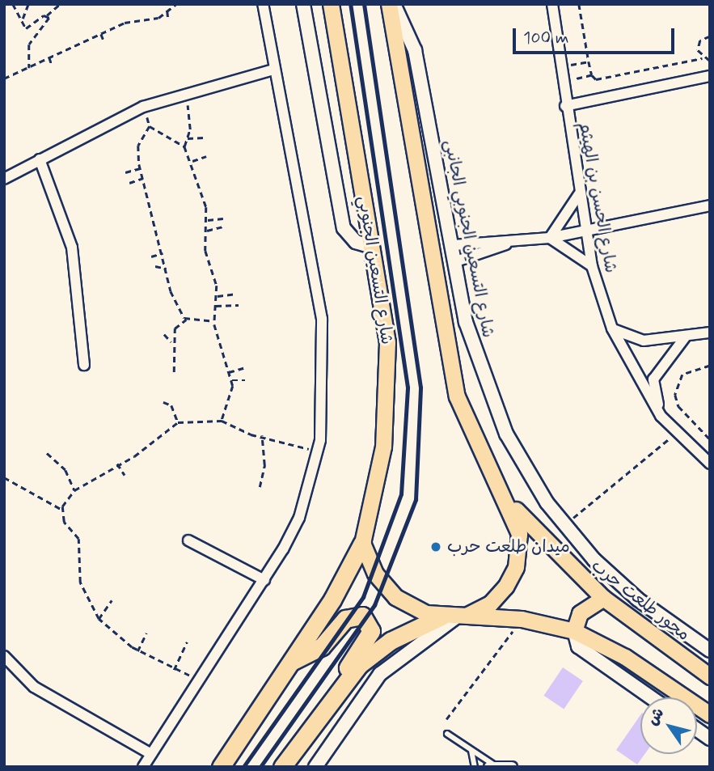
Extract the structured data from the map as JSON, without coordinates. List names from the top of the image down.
{
  "streets": {
    "highway": ["شارع التسعين الجنوبي"],
    "main road": ["محور طلعت حرب"],
    "street": ["شارع الحسن بن الهيثم", "شارع التسعين الجنوبي الجانبى"]
  },
  "places": ["ميدان طلعت حرب"],
  "scale_bar": "100 m",
  "north": "top left"
}
